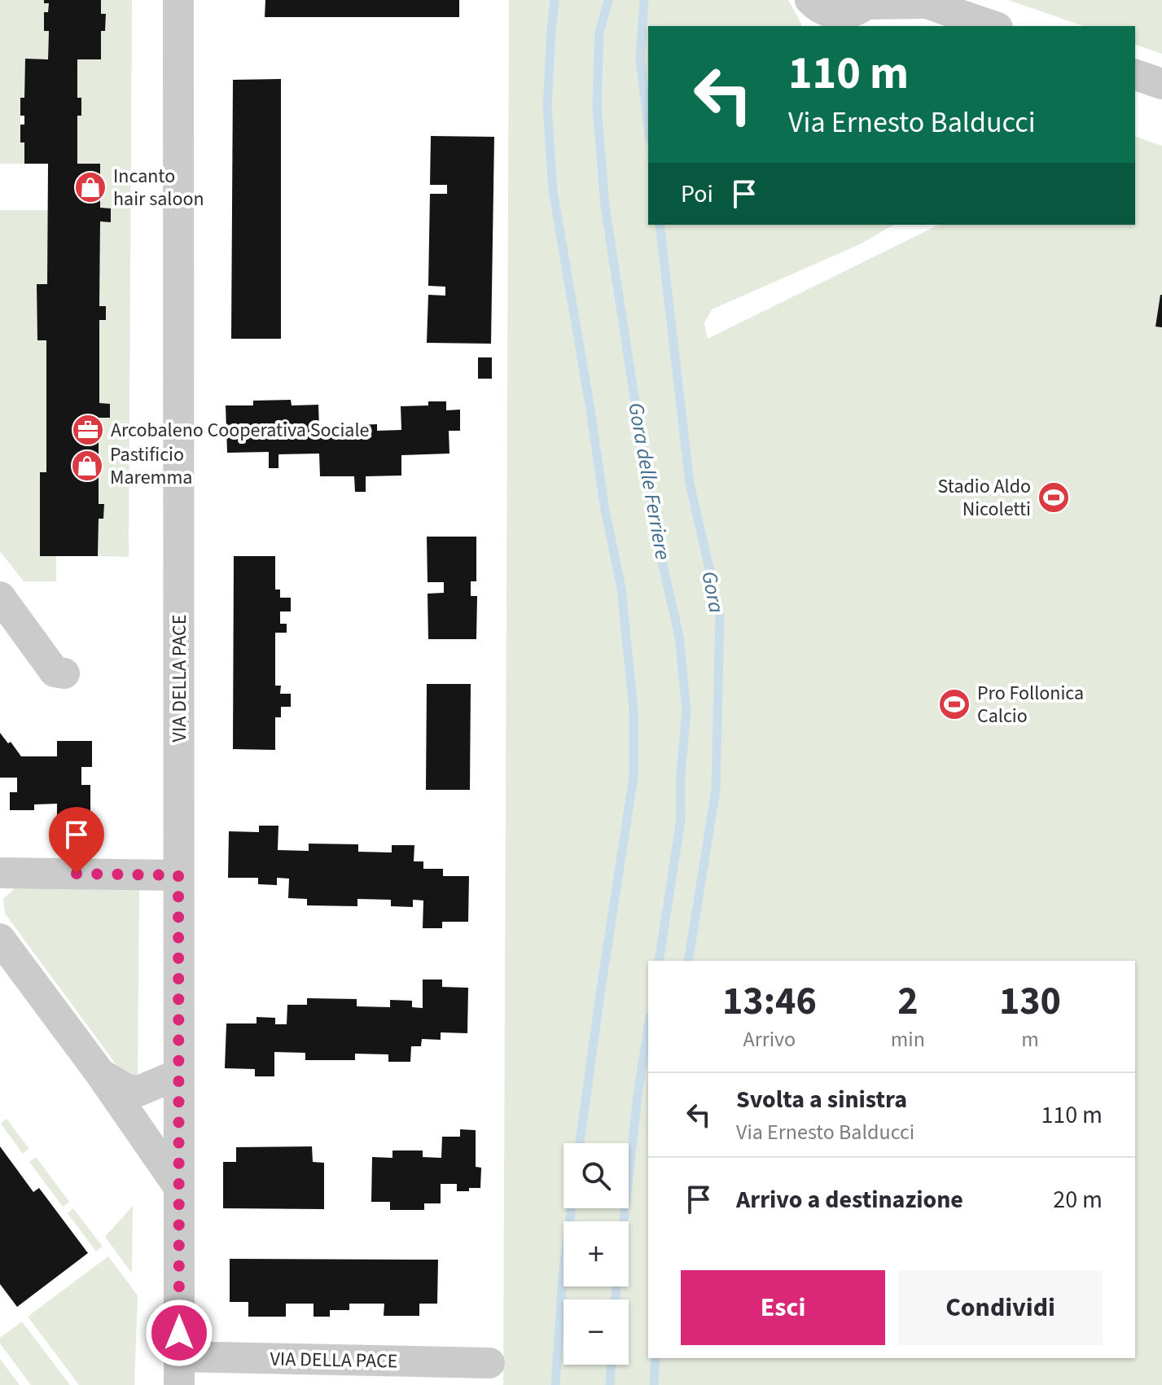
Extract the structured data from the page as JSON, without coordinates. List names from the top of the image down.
{
  "streets": {
    "street": ["VIA DELLA PACE"]
  },
  "water": ["Gora delle Ferriere", "Gora"],
  "places": {
    "shop": ["Incanto hair saloon", "Pastificio Maremma"],
    "office": ["Arcobaleno Cooperativa Sociale"],
    "sports": ["Stadio Aldo Nicoletti", "Pro Follonica Calcio"]
  },
  "page": {
    "turn": ["110 m", "Via Ernesto Balducci"],
    "then": "Poi",
    "eta": [
      "13:46",
      "Arrivo",
      "2",
      "min",
      "130",
      "m"
    ],
    "list": [
      {
        "name": "Svolta a sinistra",
        "note": "Via Ernesto Balducci",
        "value": "110 m"
      },
      {
        "name": "Arrivo a destinazione",
        "value": "20 m"
      }
    ],
    "map_buttons": ["+", "−"],
    "buttons": ["Esci", "Condividi"]
  }
}
